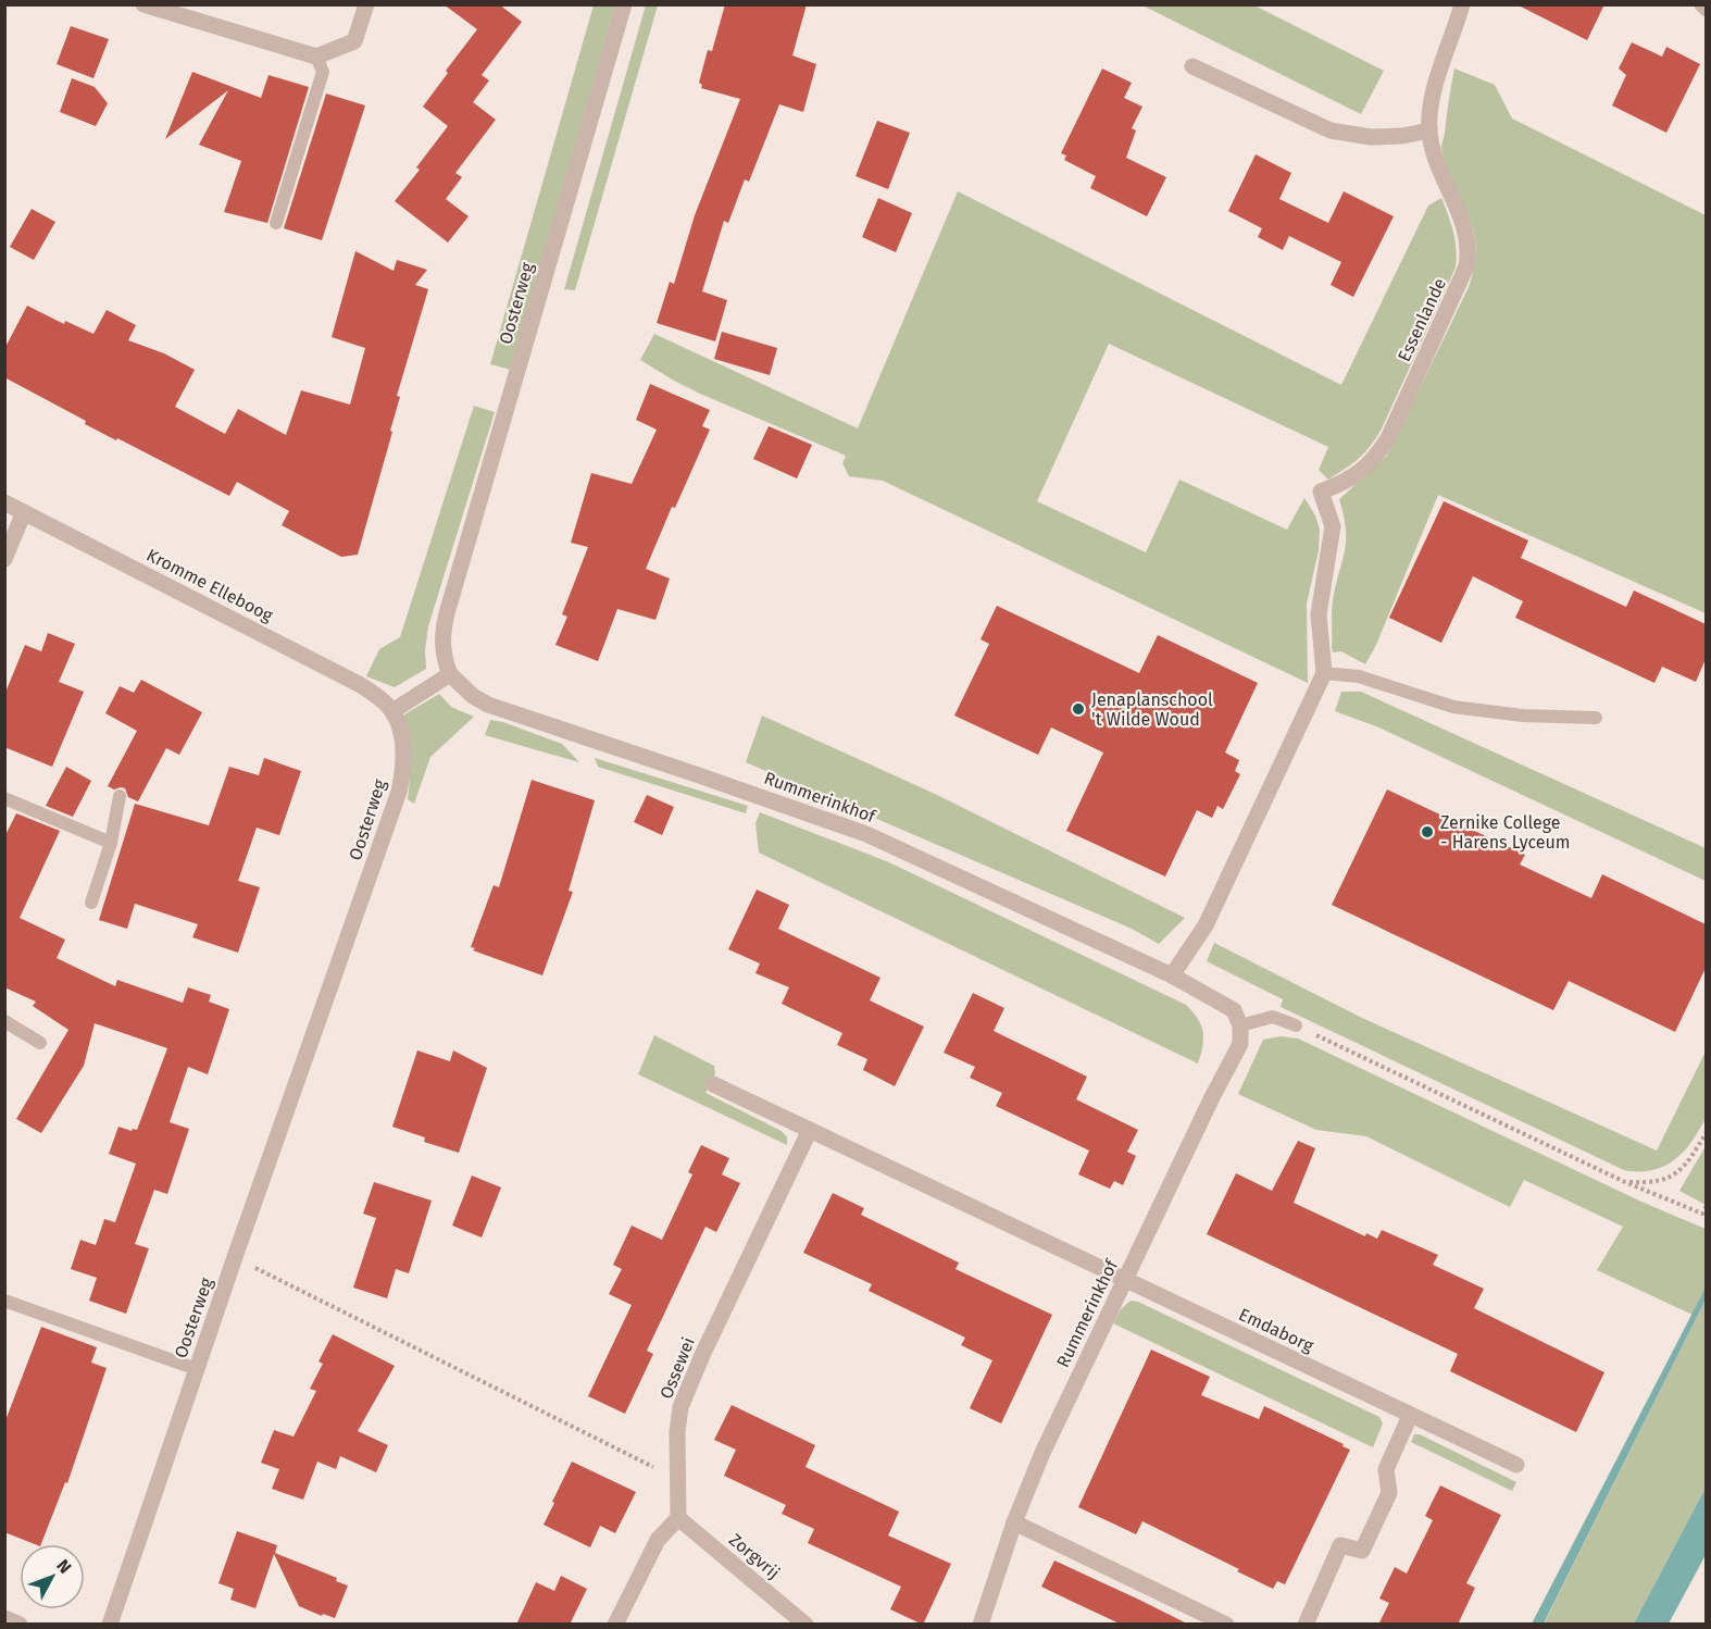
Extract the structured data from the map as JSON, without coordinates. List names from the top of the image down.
{
  "streets": {
    "street": [
      "Oosterweg",
      "Essenlande",
      "Kromme Elleboog",
      "Rummerinkhof",
      "Emdaborg",
      "Ossewei",
      "Zorgvrij"
    ]
  },
  "crossings": [
    ["Oosterweg", "Kromme Elleboog"],
    ["Oosterweg", "Rummerinkhof"],
    ["Rummerinkhof", "Emdaborg"],
    ["Ossewei", "Zorgvrij"]
  ],
  "places": ["Jenaplanschool 't Wilde Woud", "Zernike College - Harens Lyceum"],
  "north": "top right"
}
